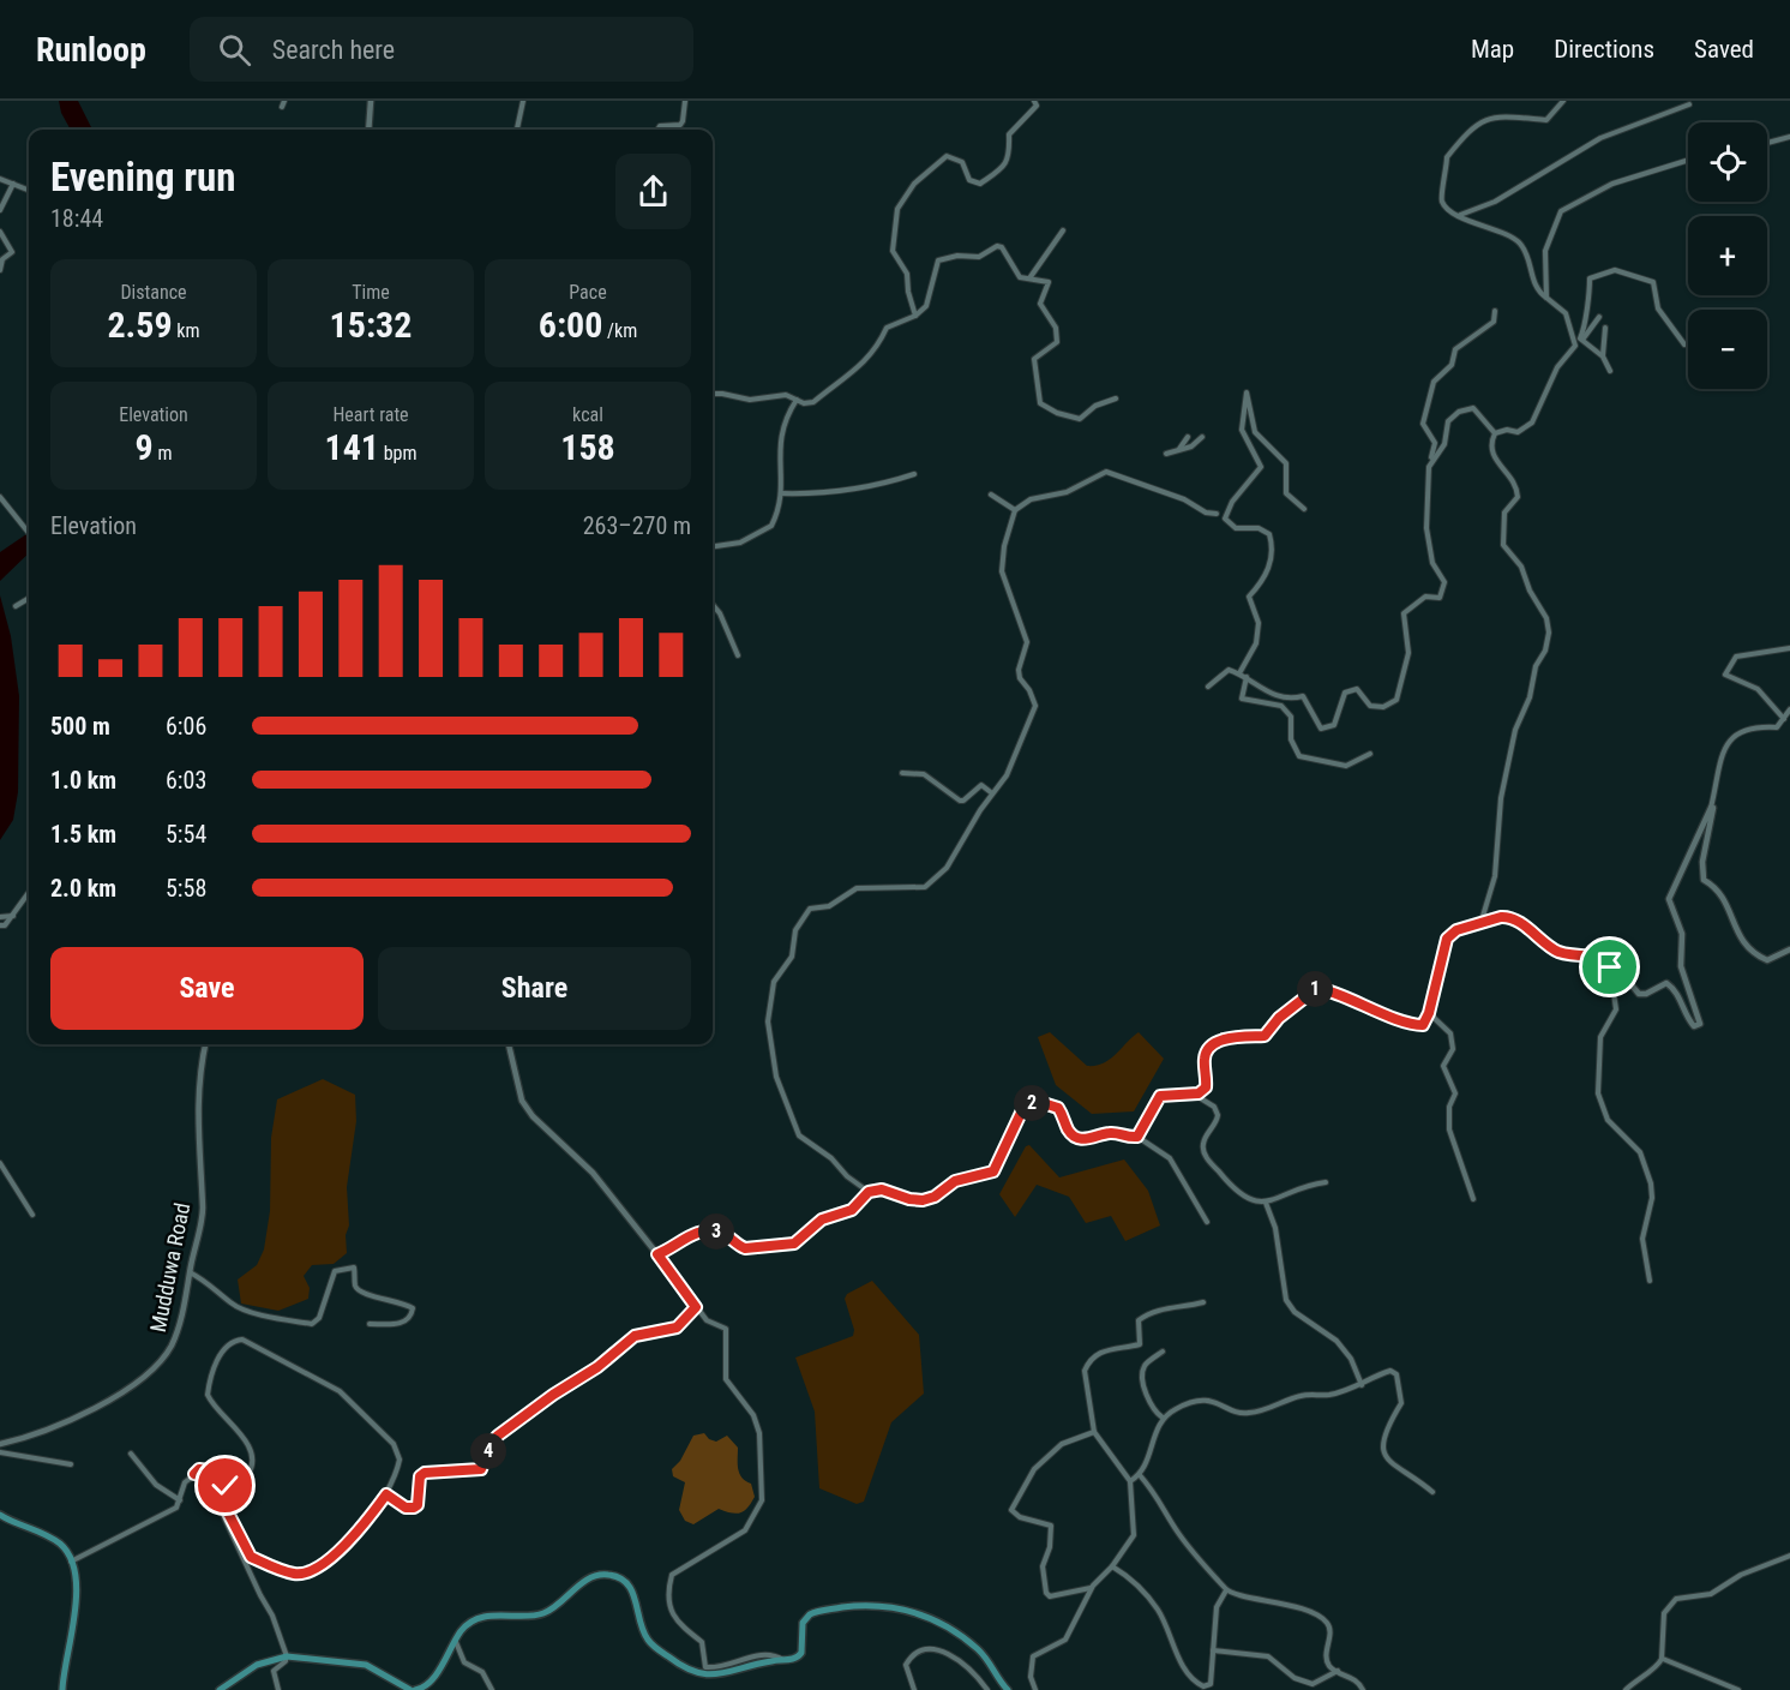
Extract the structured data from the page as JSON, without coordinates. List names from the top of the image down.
{
  "streets": {
    "street": ["Mudduwa Road"]
  },
  "page": {
    "header": "Runloop",
    "search": "Search here",
    "nav": ["Map", "Directions", "Saved"],
    "map_buttons": ["+", "−"],
    "heading": ["Evening run", "18:44"],
    "stats": [
      ["Distance", "2.59 km"],
      ["Time", "15:32"],
      ["Pace", "6:00 /km"],
      ["Elevation", "9 m"],
      ["Heart rate", "141 bpm"],
      ["kcal", "158"]
    ],
    "chart": ["Elevation", "263–270 m"],
    "list": [
      {
        "name": "500 m",
        "note": "6:06"
      },
      {
        "name": "1.0 km",
        "note": "6:03"
      },
      {
        "name": "1.5 km",
        "note": "5:54"
      },
      {
        "name": "2.0 km",
        "note": "5:58"
      }
    ],
    "buttons": ["Save", "Share"],
    "pins": [
      "1",
      "2",
      "3",
      "4"
    ]
  }
}
